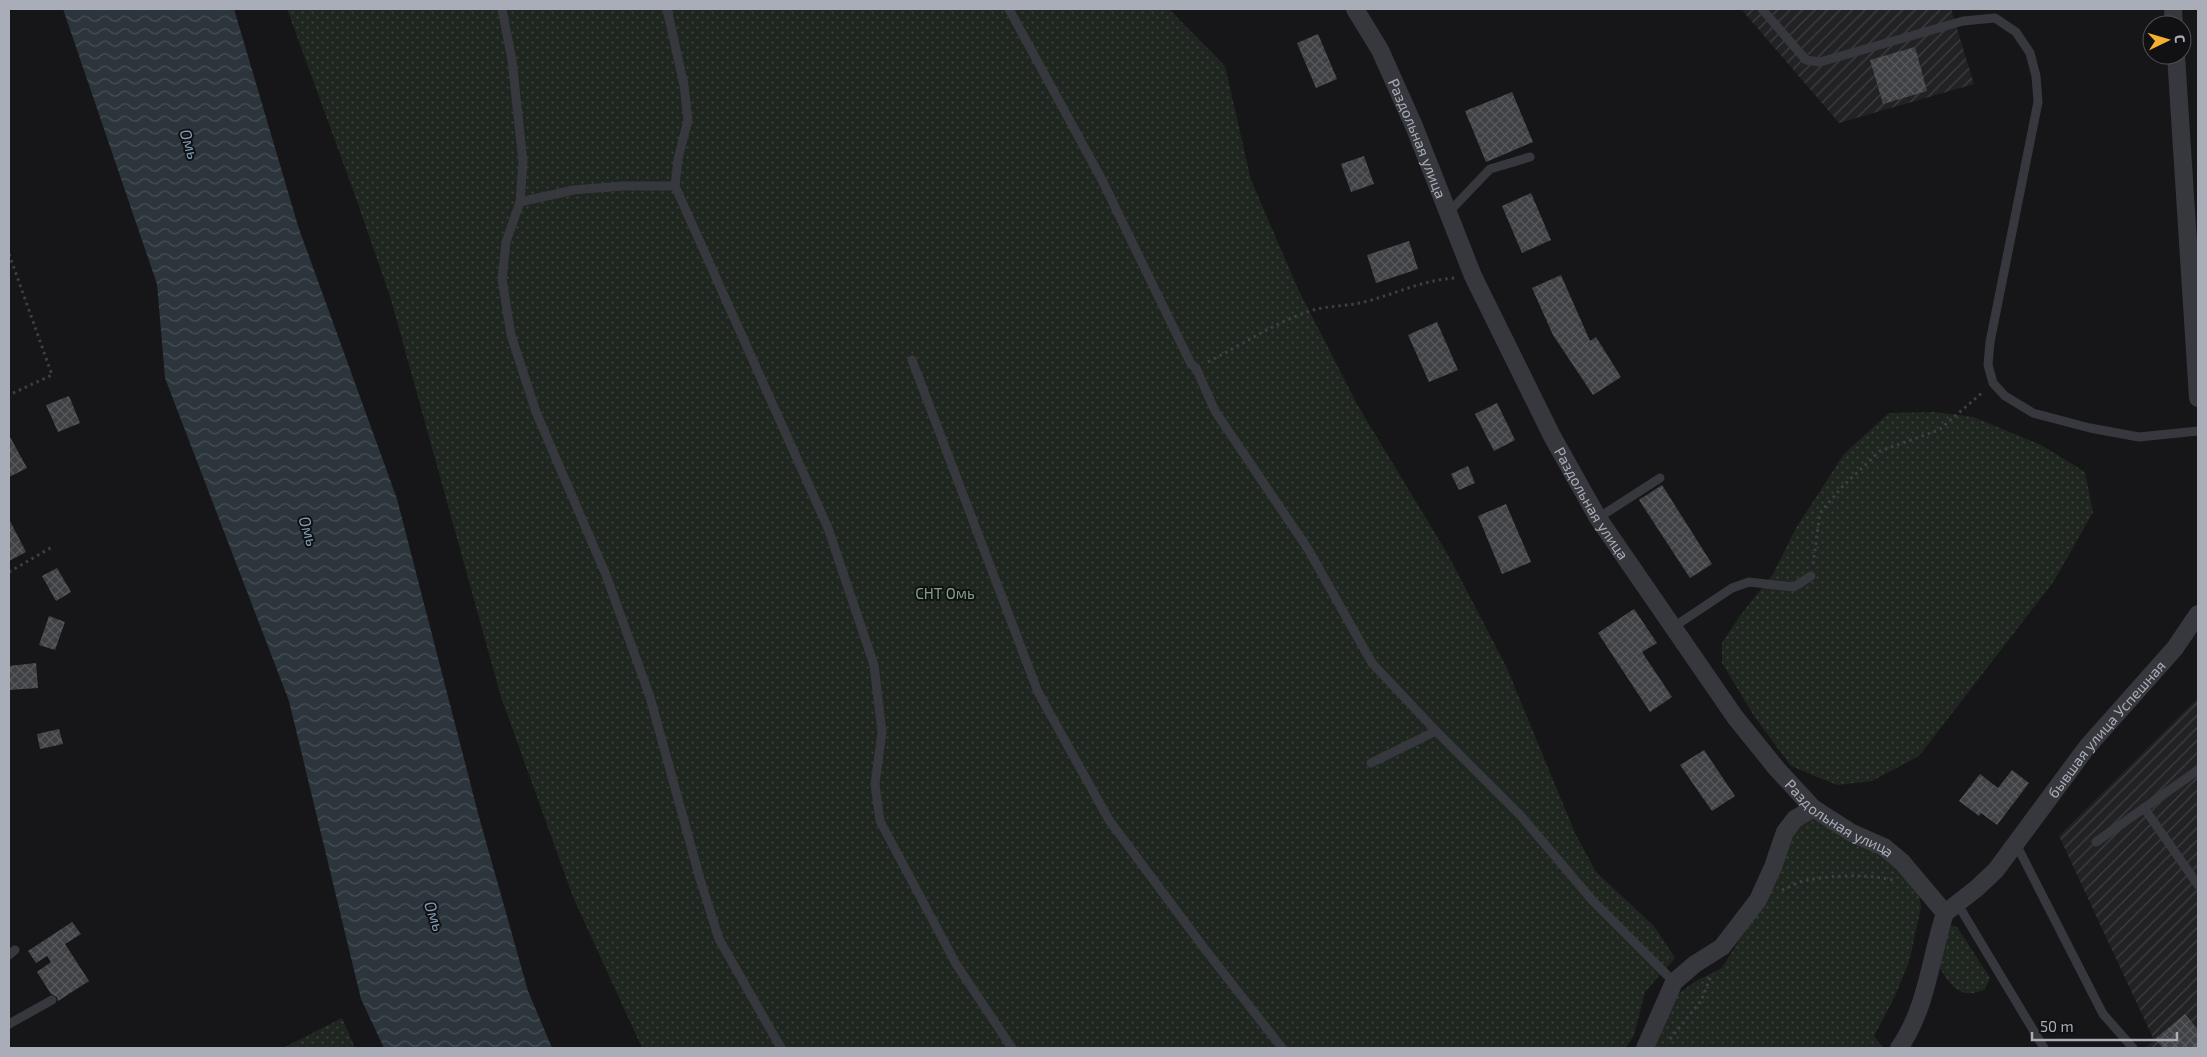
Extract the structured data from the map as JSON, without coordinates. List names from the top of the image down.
{
  "streets": {
    "street": ["Раздольная улица", "бывшая улица Успешная"]
  },
  "crossings": [
    ["Раздольная улица", "бывшая улица Успешная"]
  ],
  "water": ["Омь"],
  "parks": ["СНТ Омь"],
  "scale_bar": "50 m",
  "north": "right"
}
